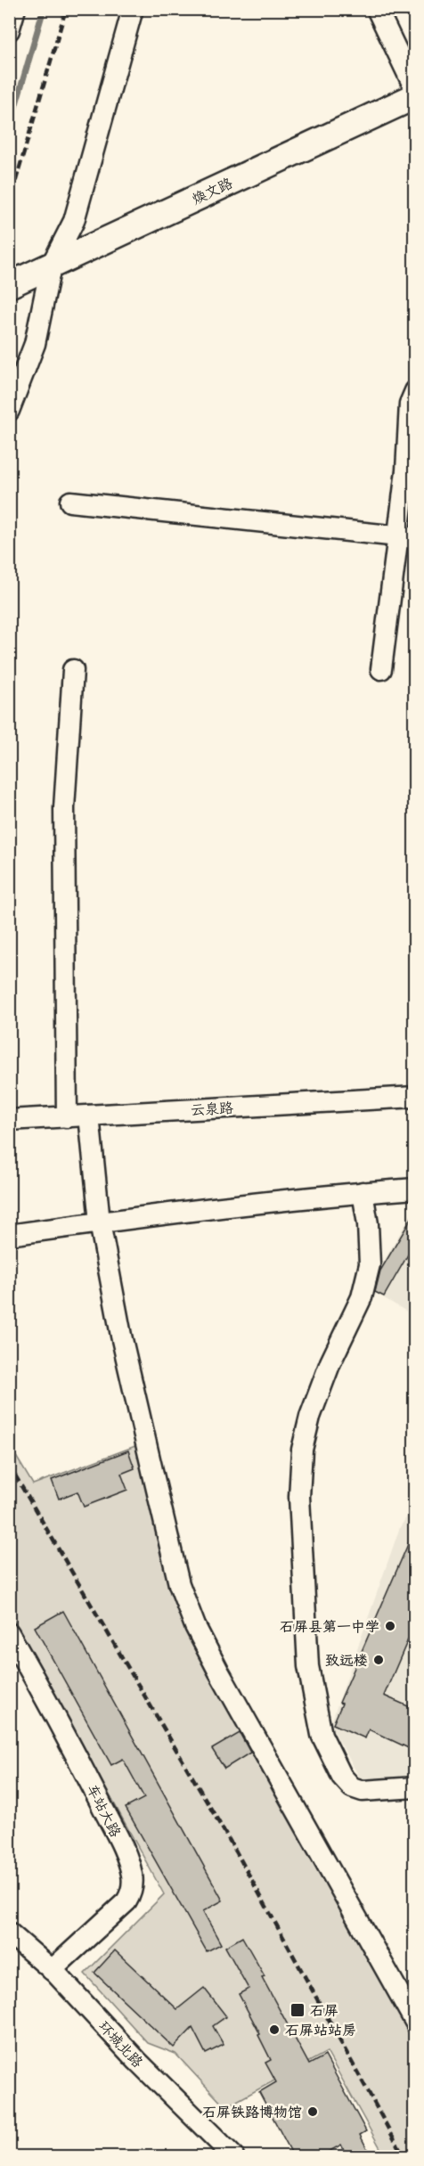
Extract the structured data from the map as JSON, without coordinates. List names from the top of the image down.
{
  "streets": {
    "main road": ["焕文路"],
    "street": ["云泉路", "车站大路", "环城北路"]
  },
  "crossings": [
    ["车站大路", "环城北路"]
  ],
  "places": {
    "other": [
      "石屏县第一中学",
      "致远楼",
      "石屏站站房",
      "石屏铁路博物馆"
    ],
    "transit": ["石屏"]
  }
}
